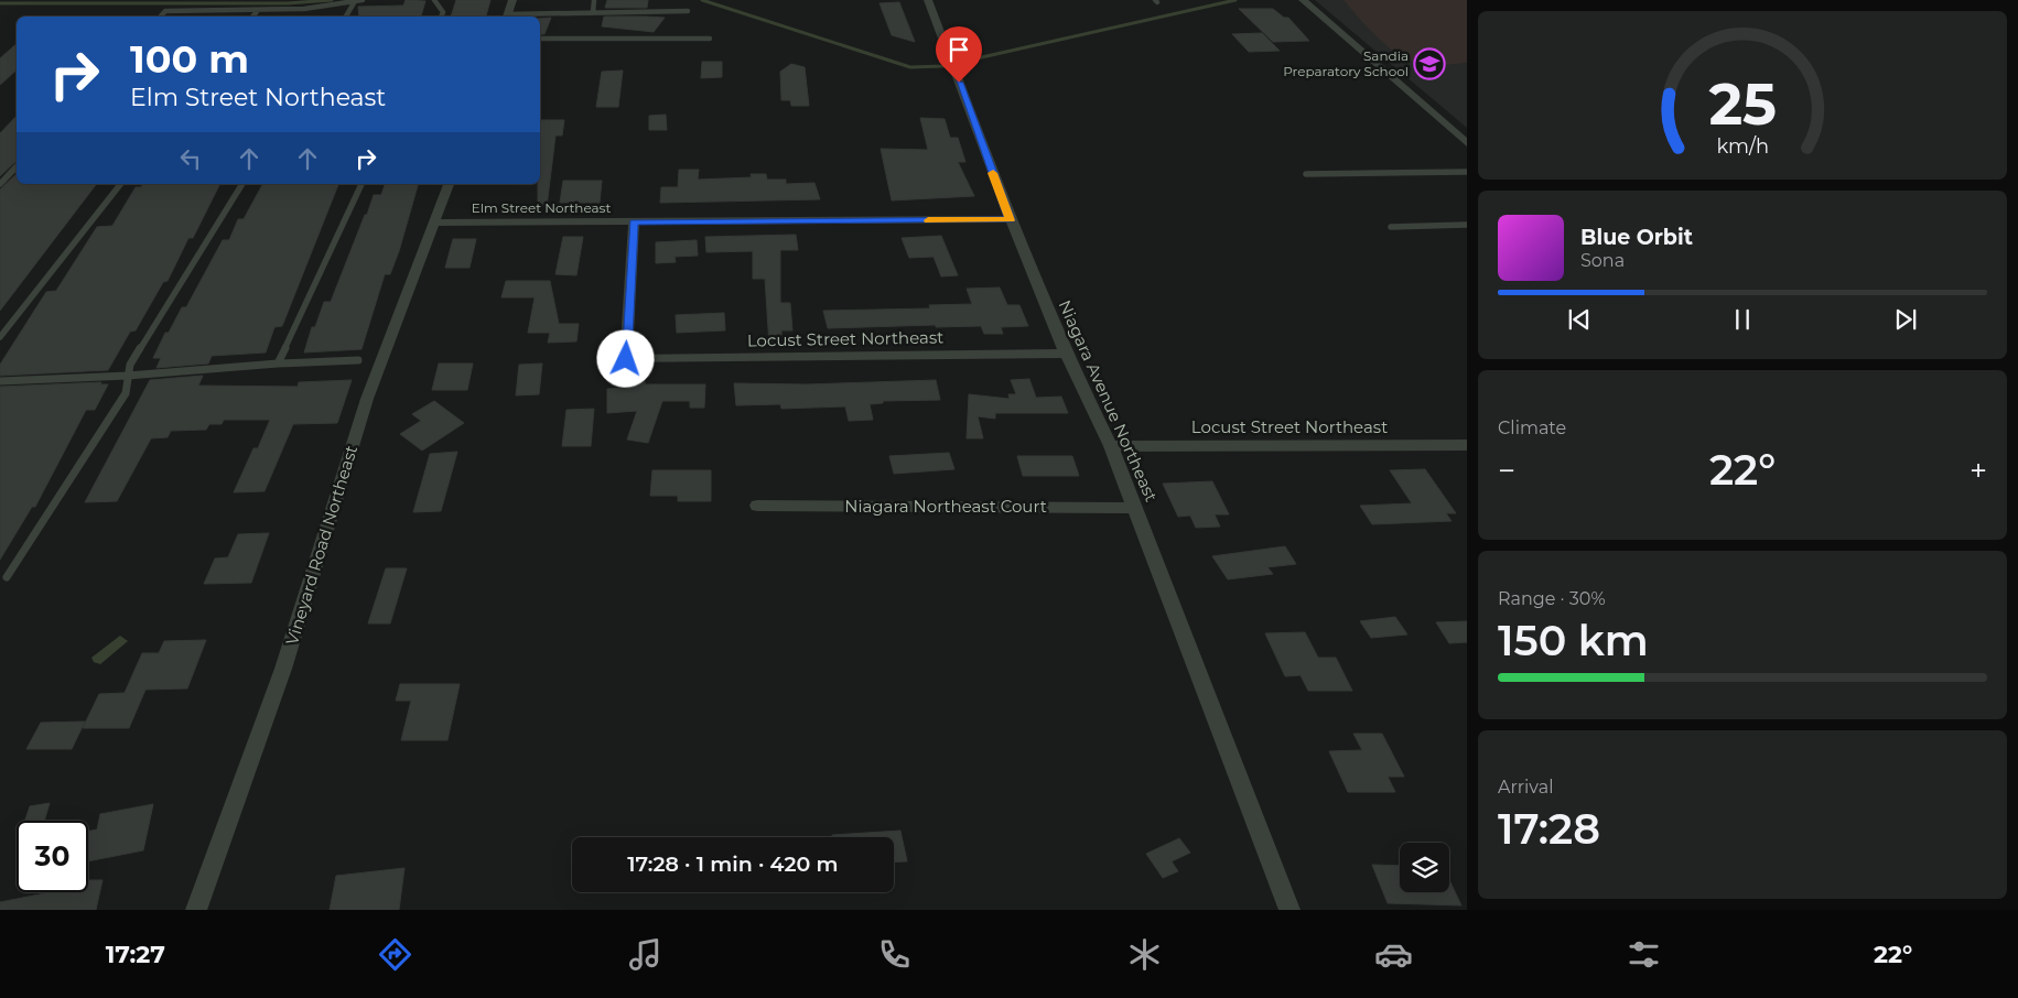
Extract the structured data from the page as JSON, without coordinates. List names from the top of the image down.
{
  "streets": {
    "street": [
      "Elm Street Northeast",
      "Locust Street Northeast",
      "Niagara Avenue Northeast",
      "Niagara Northeast Court",
      "Vineyard Road Northeast"
    ]
  },
  "crossings": [
    ["Elm Street Northeast", "Niagara Avenue Northeast"],
    ["Elm Street Northeast", "Vineyard Road Northeast"],
    ["Locust Street Northeast", "Niagara Avenue Northeast"],
    ["Niagara Avenue Northeast", "Niagara Northeast Court"]
  ],
  "places": {
    "school or university": ["Sandia Preparatory School"]
  },
  "page": {
    "turn": ["100 m", "Elm Street Northeast"],
    "song": ["Blue Orbit", "Sona"],
    "tile": [
      "Climate",
      ["Range · 30%", "150 km"],
      ["Arrival", "17:28"]
    ],
    "heat": ["−", "22°", "+"],
    "limit": "30",
    "trip": "17:28 · 1 min · 420 m",
    "tabs": ["17:27", "22°"],
    "gauge": ["25", "km/h"]
  }
}
